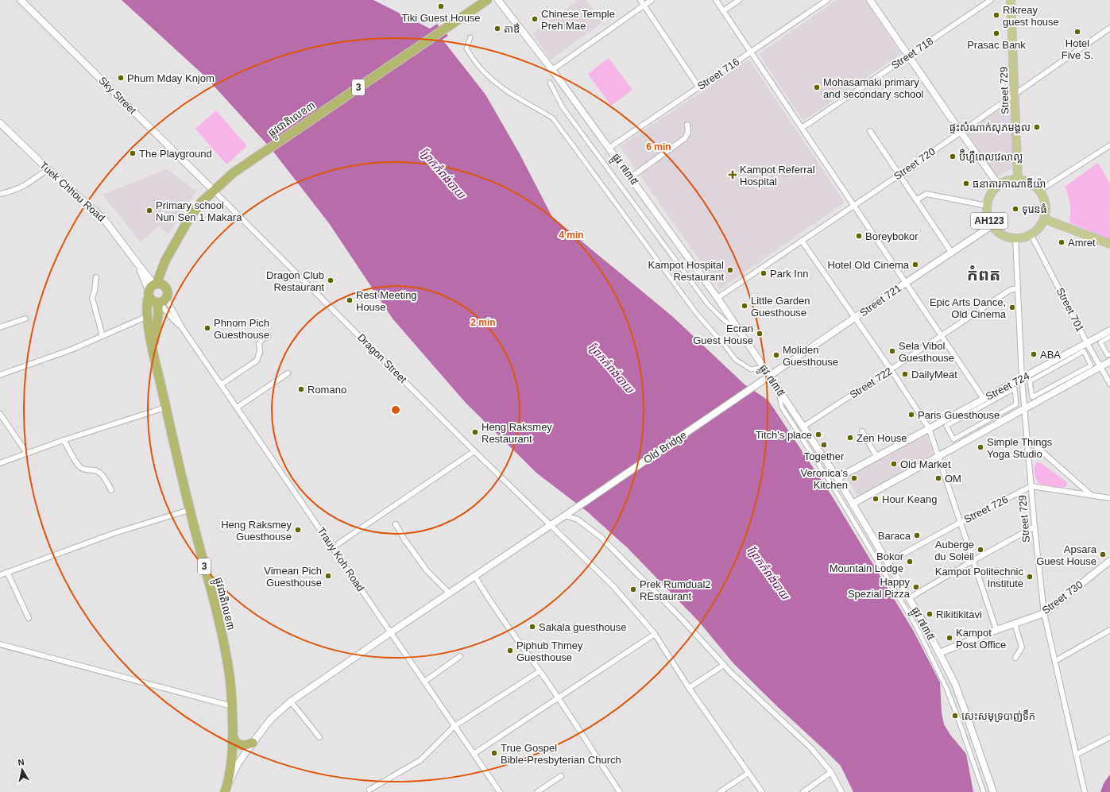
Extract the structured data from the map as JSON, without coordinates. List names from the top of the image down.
{
  "streets": {
    "highway": ["3", "ផ្លូវជាតិលេខ៣"],
    "main road": ["Street 729", "AH123"],
    "street": [
      "Street 718",
      "Street 716",
      "Sky Street",
      "Street 720",
      "ផ្លូវ ៧៣៥",
      "Tuek Chhou Road",
      "Street 721",
      "Street 701",
      "Dragon Street",
      "Street 722",
      "Street 724",
      "Old Bridge",
      "Street 726",
      "Trauy Koh Road",
      "Street 730"
    ]
  },
  "crossings": [
    ["Street 716", "ផ្លូវ ៧៣៥"],
    ["Street 729", "Street 720"],
    ["Street 729", "AH123"],
    ["Street 729", "Street 721"],
    ["Street 729", "Street 701"],
    ["Street 729", "Street 722"],
    ["Street 729", "Street 724"],
    ["Street 729", "Street 726"],
    ["Street 729", "Street 730"],
    ["Sky Street", "ផ្លូវជាតិលេខ៣"],
    ["Sky Street", "Dragon Street"],
    ["ផ្លូវជាតិលេខ៣", "Tuek Chhou Road"],
    ["ផ្លូវជាតិលេខ៣", "Dragon Street"],
    ["ផ្លូវជាតិលេខ៣", "Old Bridge"],
    ["Street 720", "ផ្លូវ ៧៣៥"],
    ["ផ្លូវ ៧៣៥", "Street 721"],
    ["ផ្លូវ ៧៣៥", "Street 722"],
    ["ផ្លូវ ៧៣៥", "Street 724"],
    ["ផ្លូវ ៧៣៥", "Street 726"],
    ["ផ្លូវ ៧៣៥", "Street 730"],
    ["AH123", "Street 721"],
    ["AH123", "Street 701"],
    ["Street 721", "Street 701"],
    ["Street 721", "Old Bridge"],
    ["Street 701", "Street 724"],
    ["Dragon Street", "Old Bridge"],
    ["Old Bridge", "Trauy Koh Road"]
  ],
  "districts": ["កំពត"],
  "water": ["ព្រែកកំពង់បាយ"],
  "places": {
    "other": [
      "Tiki Guest House",
      "Rikreay guest house",
      "Chinese Temple Preh Mae",
      "តាឳ",
      "Hotel Five S.",
      "Prasac Bank",
      "Phum Mday Knjom",
      "Mohasamaki primary and secondary school",
      "ផ្ទះសំណាក់សុភមង្គល",
      "The Playground",
      "ប៊ឺហ្គឺពេលវេលាល្អ",
      "ធនាគារកាណាឌីយ៉ា",
      "ទុរេនធំ",
      "Primary school Nun Sen 1 Makara",
      "Boreybokor",
      "Amret",
      "Hotel Old Cinema",
      "Kampot Hospital Restaurant",
      "Park Inn",
      "Dragon Club Restaurant",
      "Rest Meeting House",
      "Little Garden Guesthouse",
      "Epic Arts Dance, Old Cinema",
      "Phnom Pich Guesthouse",
      "Ecran Guest House",
      "Sela Vibol Guesthouse",
      "ABA",
      "Moliden Guesthouse",
      "DailyMeat",
      "Romano",
      "Paris Guesthouse",
      "Heng Raksmey Restaurant",
      "Titch's place",
      "Zen House",
      "Together",
      "Simple Things Yoga Studio",
      "Old Market",
      "Veronica's Kitchen",
      "OM",
      "Hour Keang",
      "Heng Raksmey Guesthouse",
      "Baraca",
      "Auberge du Soleil",
      "Apsara Guest House",
      "Bokor Mountain Lodge",
      "Vimean Pich Guesthouse",
      "Kampot Politechnic Institute",
      "Happy Spezial Pizza",
      "Prek Rumdual2 REstaurant",
      "Rikitikitavi",
      "Sakala guesthouse",
      "Kampot Post Office",
      "Piphub Thmey Guesthouse",
      "សេះសមុទ្របាញ់ទឹក",
      "True Gospel Bible-Presbyterian Church"
    ],
    "health": ["Kampot Referral Hospital"]
  },
  "north": "top",
  "rings": ["6 min", "4 min", "2 min"]
}
